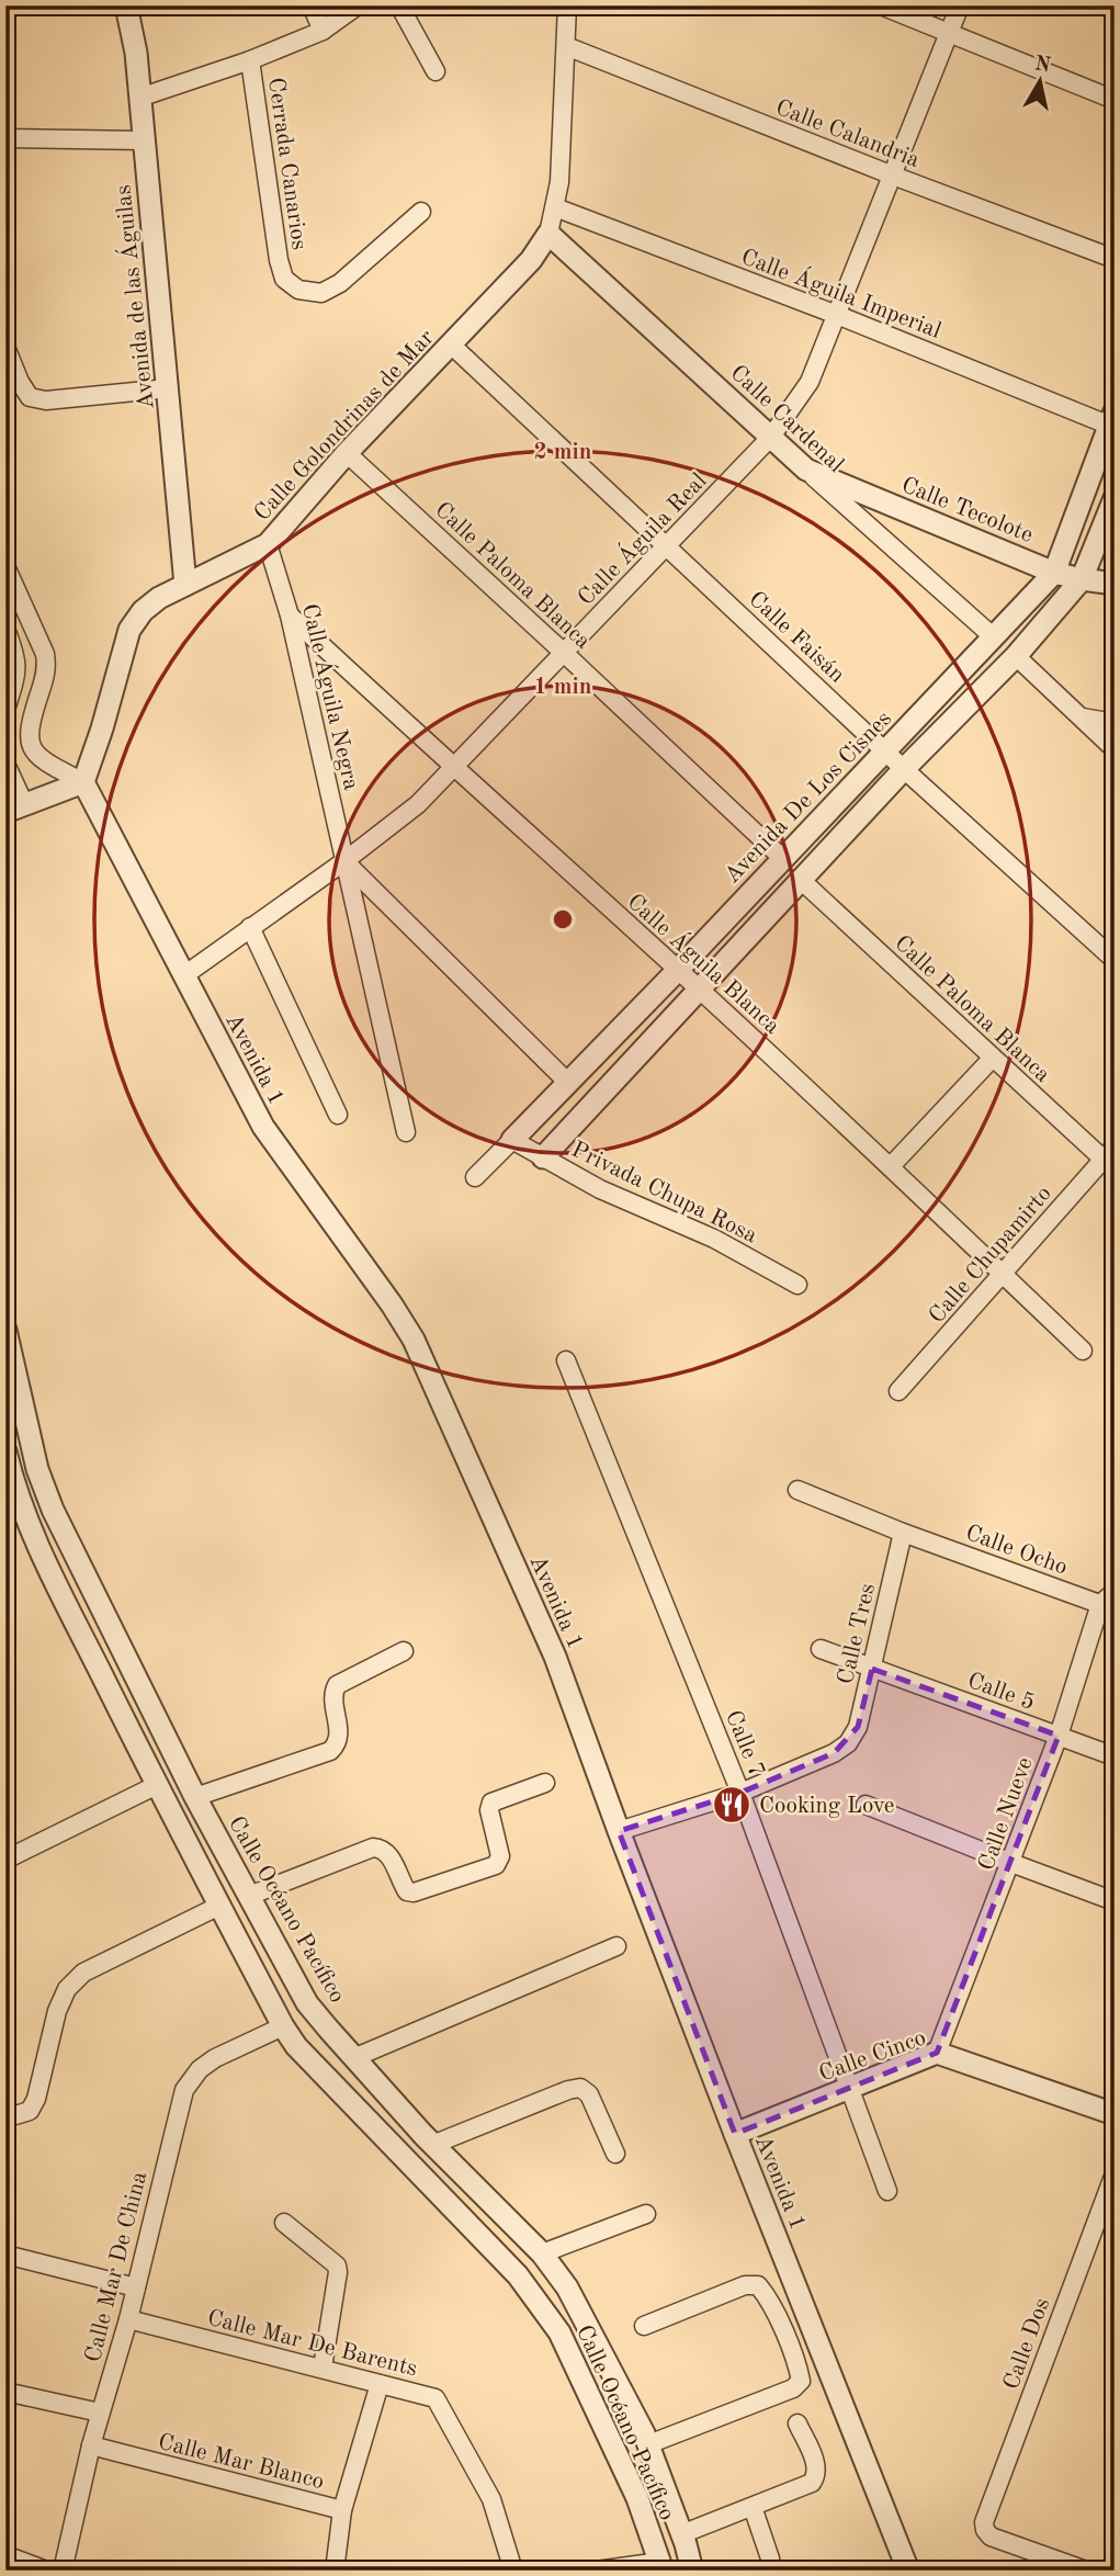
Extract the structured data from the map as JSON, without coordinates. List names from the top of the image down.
{
  "streets": {
    "street": [
      "Calle Calandria",
      "Cerrada Canarios",
      "Calle Águila Imperial",
      "Avenida de las Águilas",
      "Calle Cardenal",
      "Calle Golondrinas de Mar",
      "Calle Tecolote",
      "Calle Águila Real",
      "Calle Paloma Blanca",
      "Calle Faisán",
      "Calle Águila Negra",
      "Avenida De Los Cisnes",
      "Calle Águila Blanca",
      "Avenida 1",
      "Privada Chupa Rosa",
      "Calle Chupamirto",
      "Calle Ocho",
      "Calle Tres",
      "Calle 5",
      "Calle 7",
      "Calle Nueve",
      "Calle Océano Pacífico",
      "Calle Cinco",
      "Calle Mar De China",
      "Calle Mar De Barents",
      "Calle Dos",
      "Calle Mar Blanco"
    ]
  },
  "crossings": [
    ["Calle Calandria", "Calle Águila Real"],
    ["Calle Águila Imperial", "Calle Águila Real"],
    ["Calle Águila Imperial", "Avenida De Los Cisnes"],
    ["Avenida de las Águilas", "Calle Golondrinas de Mar"],
    ["Calle Cardenal", "Calle Golondrinas de Mar"],
    ["Calle Cardenal", "Calle Tecolote"],
    ["Calle Cardenal", "Calle Águila Real"],
    ["Calle Cardenal", "Avenida De Los Cisnes"],
    ["Calle Golondrinas de Mar", "Calle Paloma Blanca"],
    ["Calle Golondrinas de Mar", "Calle Faisán"],
    ["Calle Golondrinas de Mar", "Calle Águila Negra"],
    ["Calle Golondrinas de Mar", "Avenida 1"],
    ["Calle Tecolote", "Avenida De Los Cisnes"],
    ["Calle Águila Real", "Calle Paloma Blanca"],
    ["Calle Águila Real", "Calle Faisán"],
    ["Calle Águila Real", "Calle Águila Negra"],
    ["Calle Águila Real", "Calle Águila Blanca"],
    ["Calle Águila Real", "Avenida 1"],
    ["Calle Paloma Blanca", "Avenida De Los Cisnes"],
    ["Calle Paloma Blanca", "Calle Chupamirto"],
    ["Calle Faisán", "Avenida De Los Cisnes"],
    ["Calle Águila Negra", "Calle Águila Blanca"],
    ["Avenida De Los Cisnes", "Calle Águila Blanca"],
    ["Avenida De Los Cisnes", "Privada Chupa Rosa"],
    ["Calle Águila Blanca", "Calle Chupamirto"],
    ["Avenida 1", "Calle Cinco"],
    ["Calle Ocho", "Calle Tres"],
    ["Calle Ocho", "Calle Nueve"],
    ["Calle Tres", "Calle 5"],
    ["Calle Tres", "Calle 7"],
    ["Calle 5", "Calle Nueve"],
    ["Calle 7", "Calle Cinco"],
    ["Calle Nueve", "Calle Cinco"],
    ["Calle Océano Pacífico", "Calle Mar De China"],
    ["Calle Mar De China", "Calle Mar De Barents"],
    ["Calle Mar De China", "Calle Mar Blanco"],
    ["Calle Mar De Barents", "Calle Mar Blanco"]
  ],
  "places": {
    "restaurant": ["Cooking Love"]
  },
  "north": "top",
  "rings": ["2 min", "1 min"]
}
